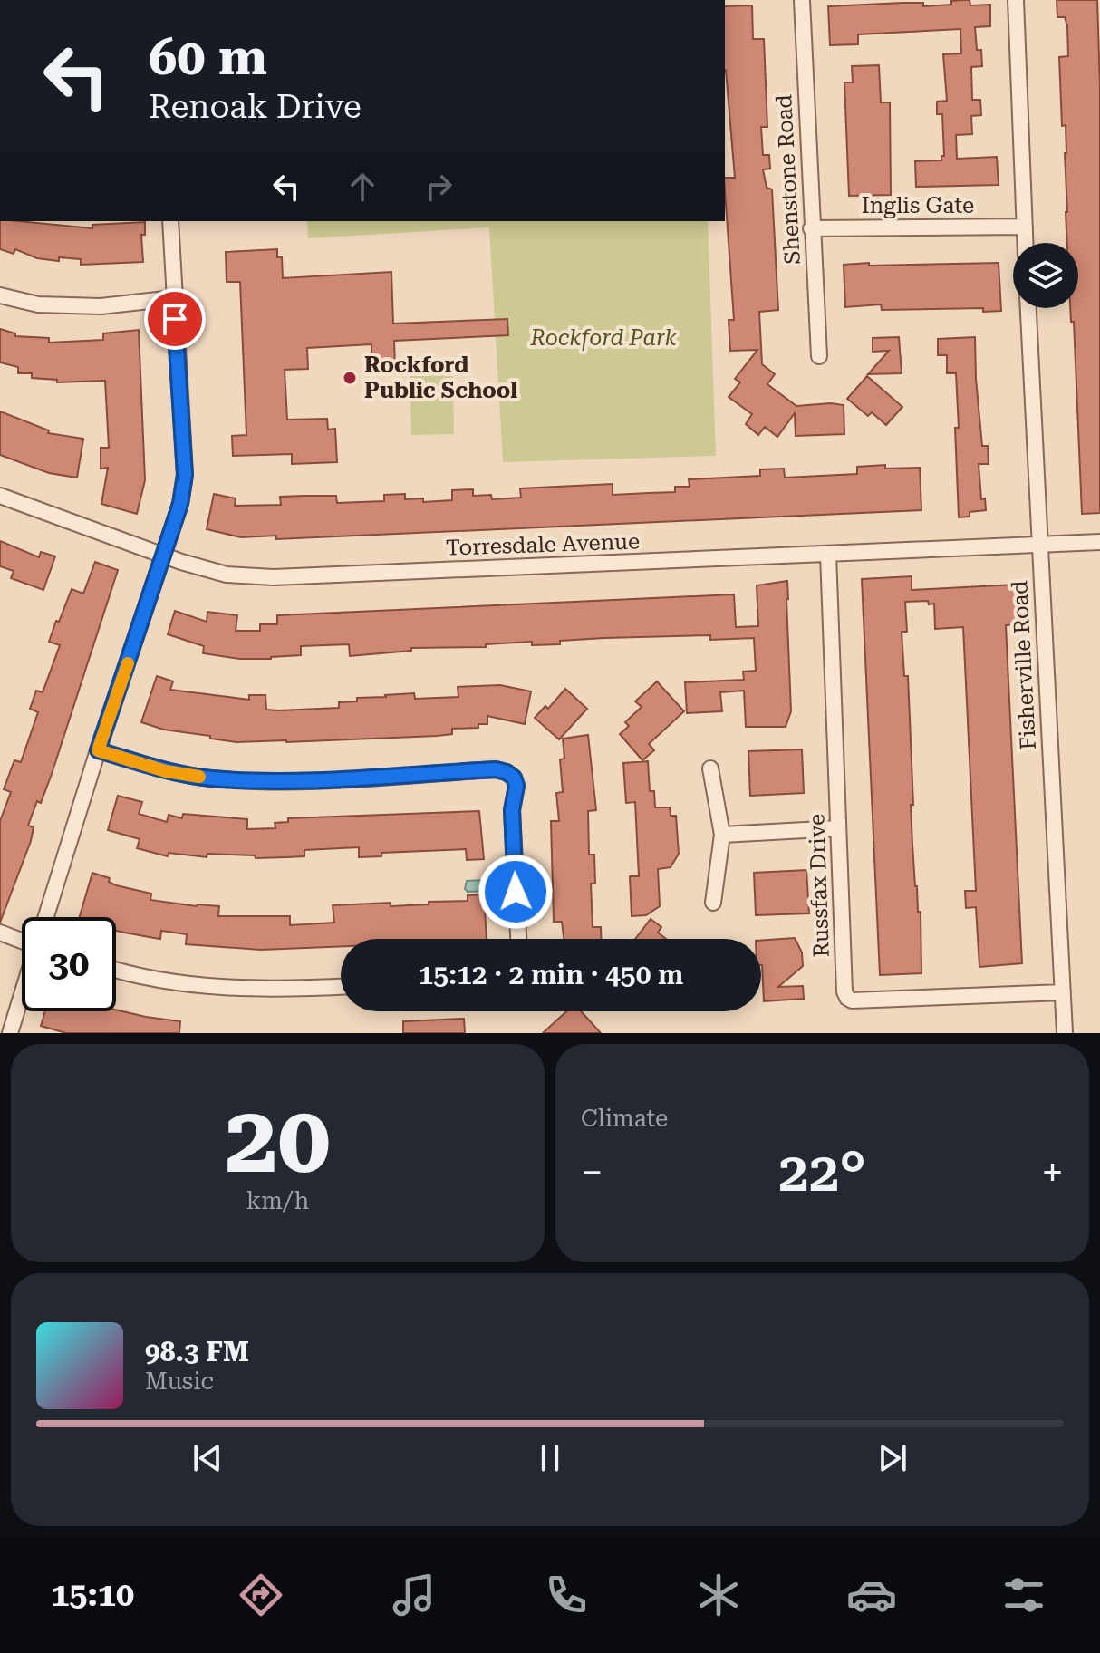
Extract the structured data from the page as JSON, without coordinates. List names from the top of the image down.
{
  "streets": {
    "street": [
      "Shenstone Road",
      "Inglis Gate",
      "Torresdale Avenue",
      "Fisherville Road",
      "Russfax Drive"
    ]
  },
  "crossings": [
    ["Shenstone Road", "Inglis Gate"],
    ["Torresdale Avenue", "Fisherville Road"],
    ["Torresdale Avenue", "Russfax Drive"],
    ["Fisherville Road", "Russfax Drive"]
  ],
  "parks": ["Rockford Park"],
  "places": ["Rockford Public School"],
  "page": {
    "turn": ["60 m", "Renoak Drive"],
    "limit": "30",
    "trip": "15:12 · 2 min · 450 m",
    "tile": [
      ["20", "km/h"],
      "Climate"
    ],
    "heat": ["−", "22°", "+"],
    "song": ["98.3 FM", "Music"],
    "tabs": "15:10"
  }
}
